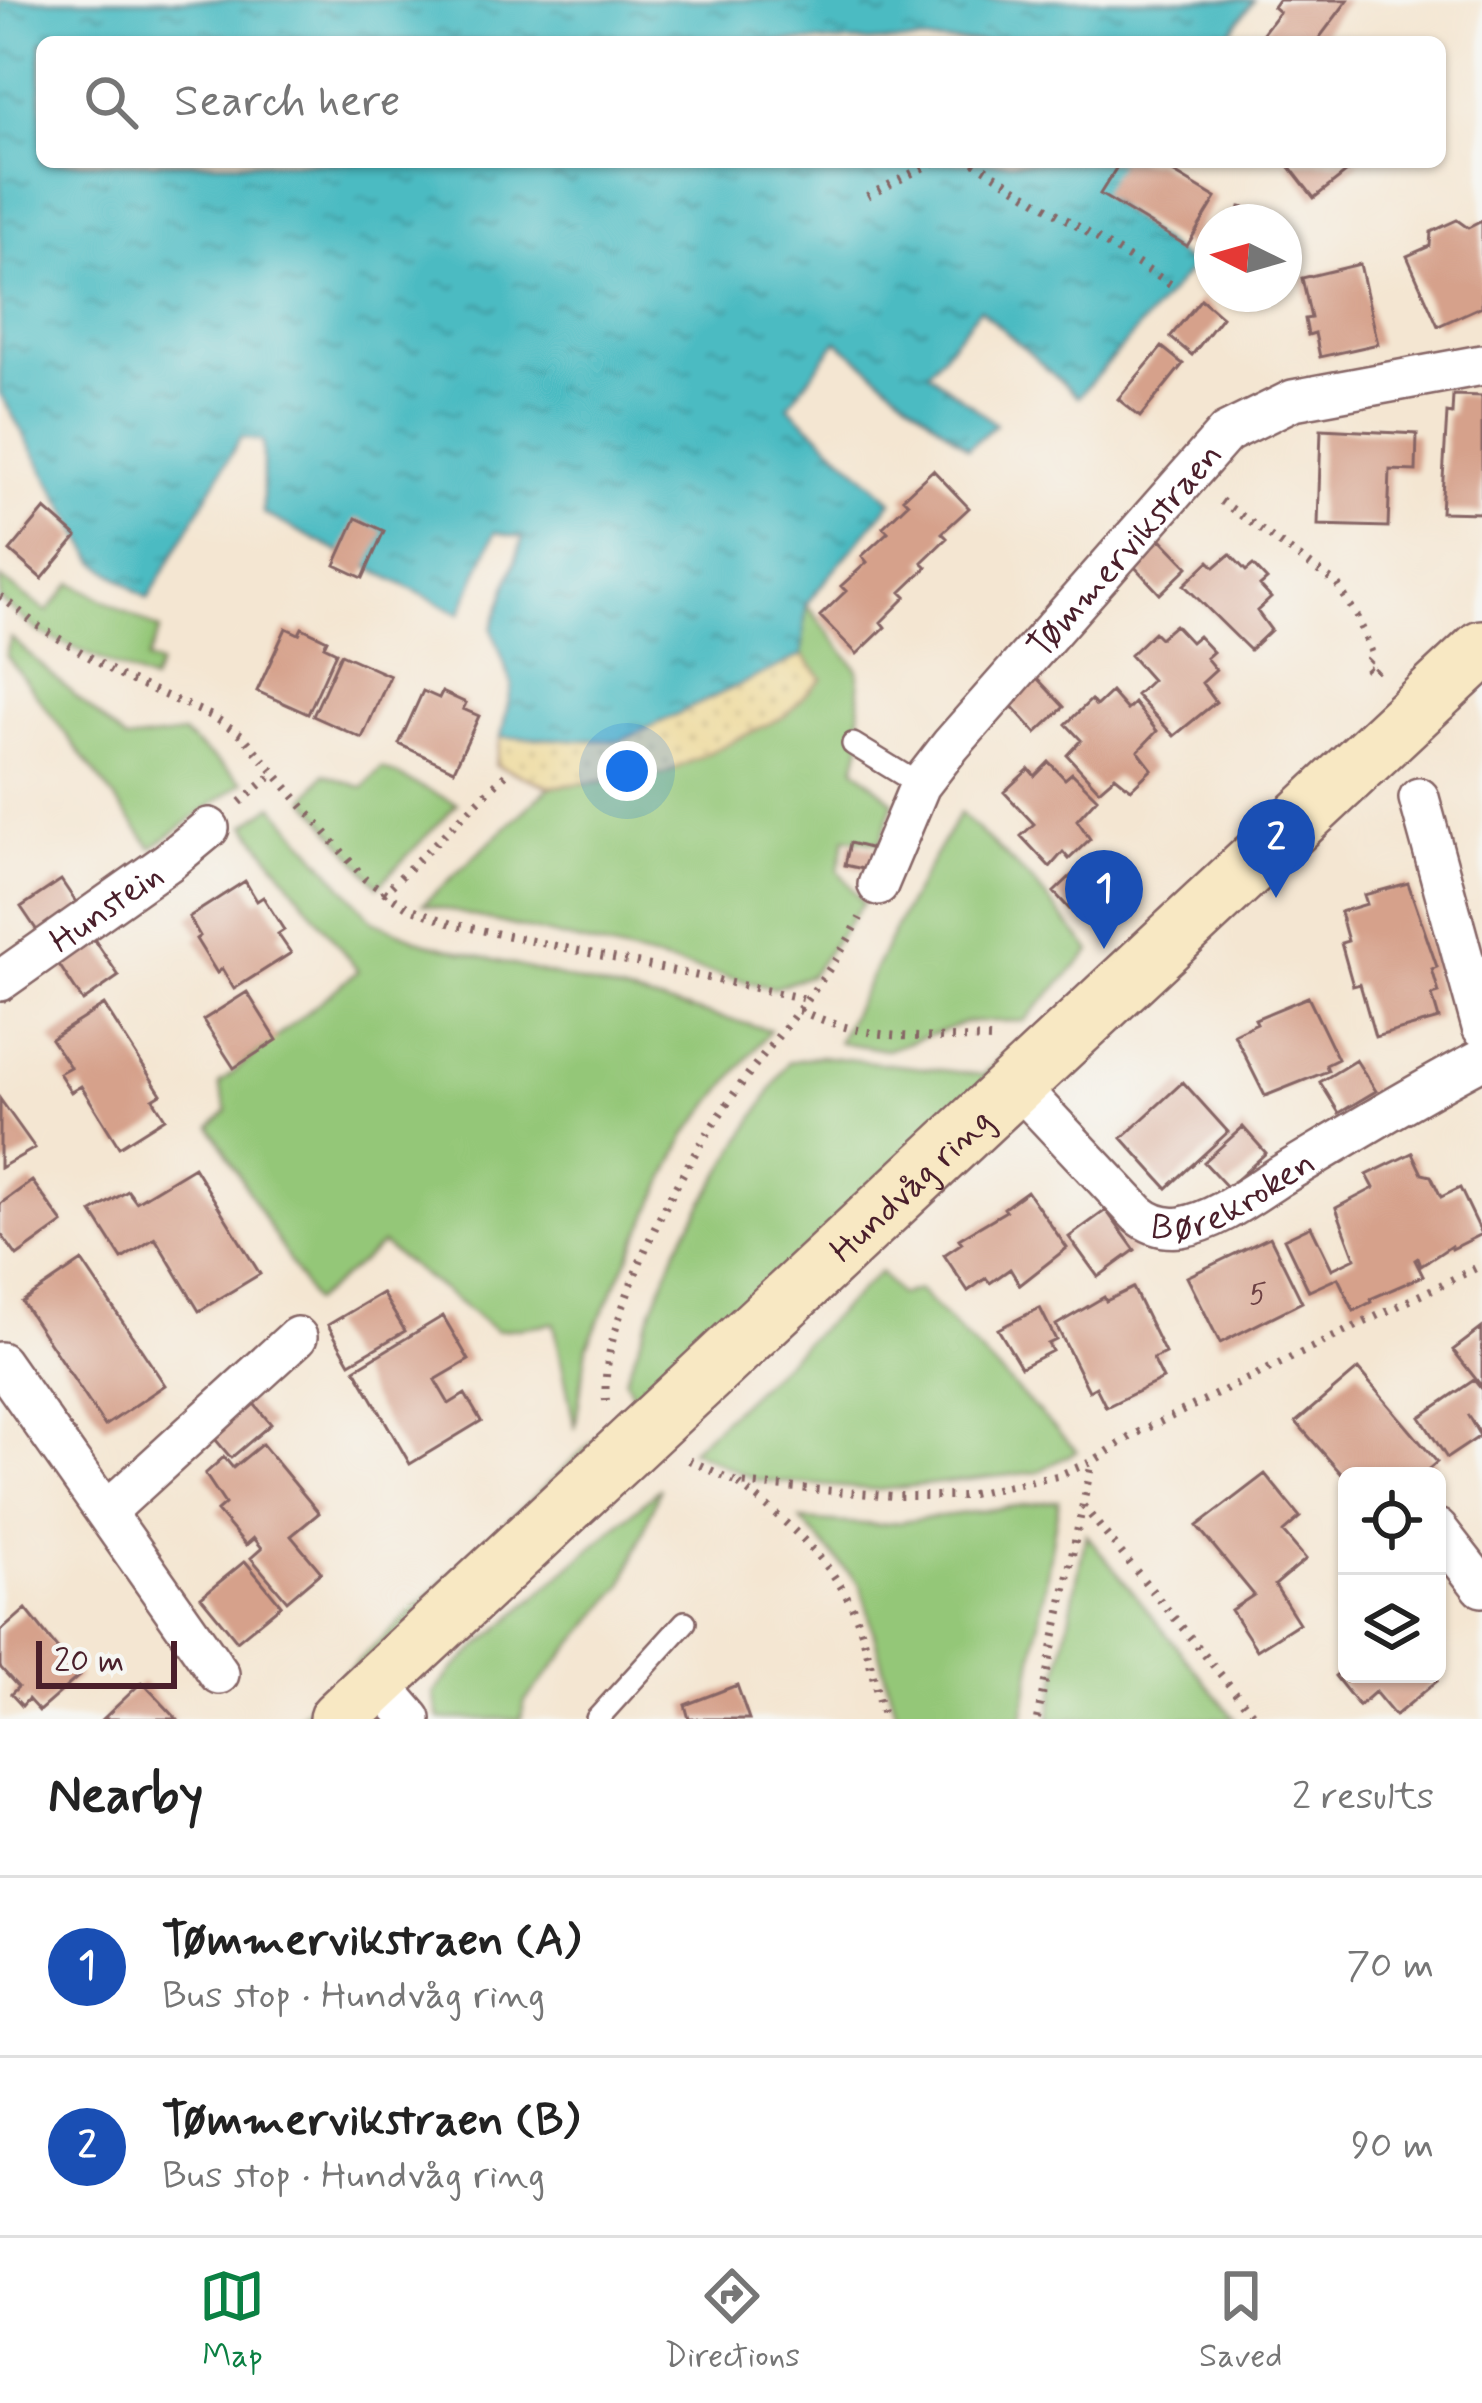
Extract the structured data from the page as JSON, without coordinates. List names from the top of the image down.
{
  "streets": {
    "main road": ["Hundvåg ring"],
    "street": ["Tømmervikstraen", "Hunstein", "Børekroken"]
  },
  "crossings": [
    ["Børekroken", "Hundvåg ring"]
  ],
  "house_numbers": ["5"],
  "scale_bar": "20 m",
  "north": "left",
  "page": {
    "search": "Search here",
    "pins": ["2", "1"],
    "scale": "20 m",
    "heading": ["Nearby", "2 results"],
    "list": [
      {
        "mark": "1",
        "name": "Tømmervikstraen (A)",
        "note": "Bus stop · Hundvåg ring",
        "value": "70 m"
      },
      {
        "mark": "2",
        "name": "Tømmervikstraen (B)",
        "note": "Bus stop · Hundvåg ring",
        "value": "90 m"
      }
    ],
    "nav": ["Map", "Directions", "Saved"]
  }
}
